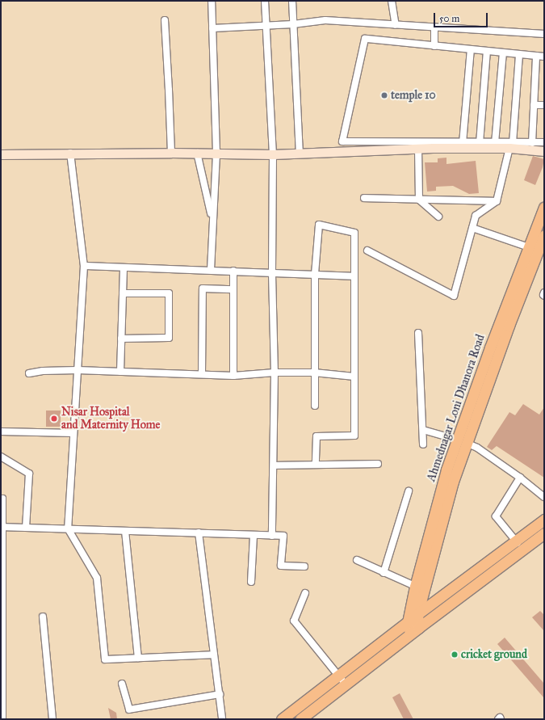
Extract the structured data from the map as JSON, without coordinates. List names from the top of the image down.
{
  "streets": {
    "main road": ["Ahmednagar Loni Dhanora Road"]
  },
  "places": ["temple 10", "Nisar Hospital and Maternity Home", "cricket ground"],
  "scale_bar": "50 m"
}
